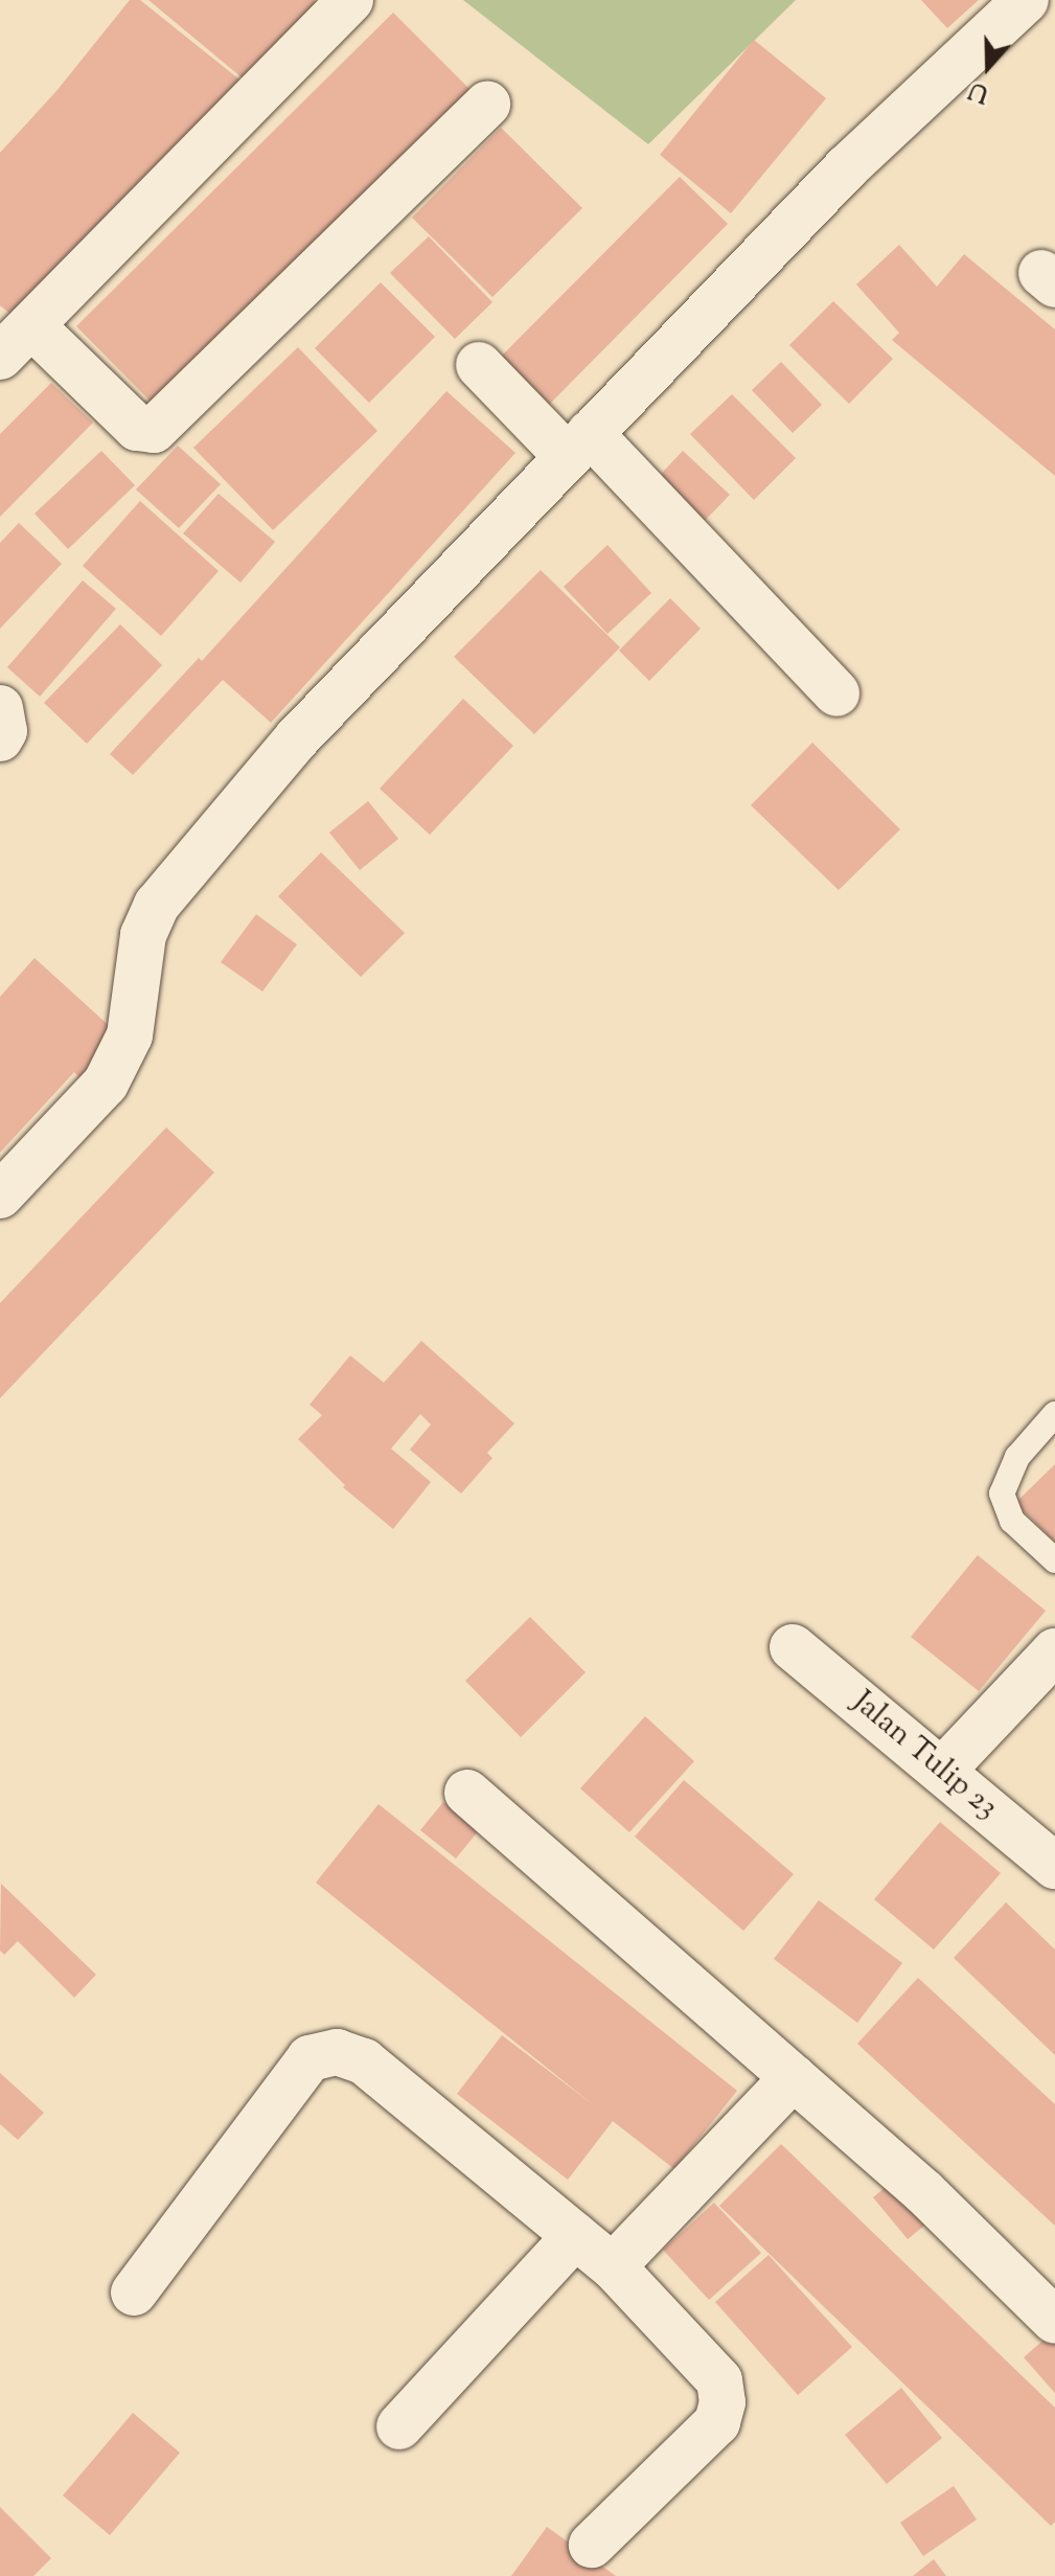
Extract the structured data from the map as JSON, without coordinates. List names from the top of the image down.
{
  "streets": {
    "street": ["Jalan Tulip 23"]
  },
  "north": "bottom"
}
